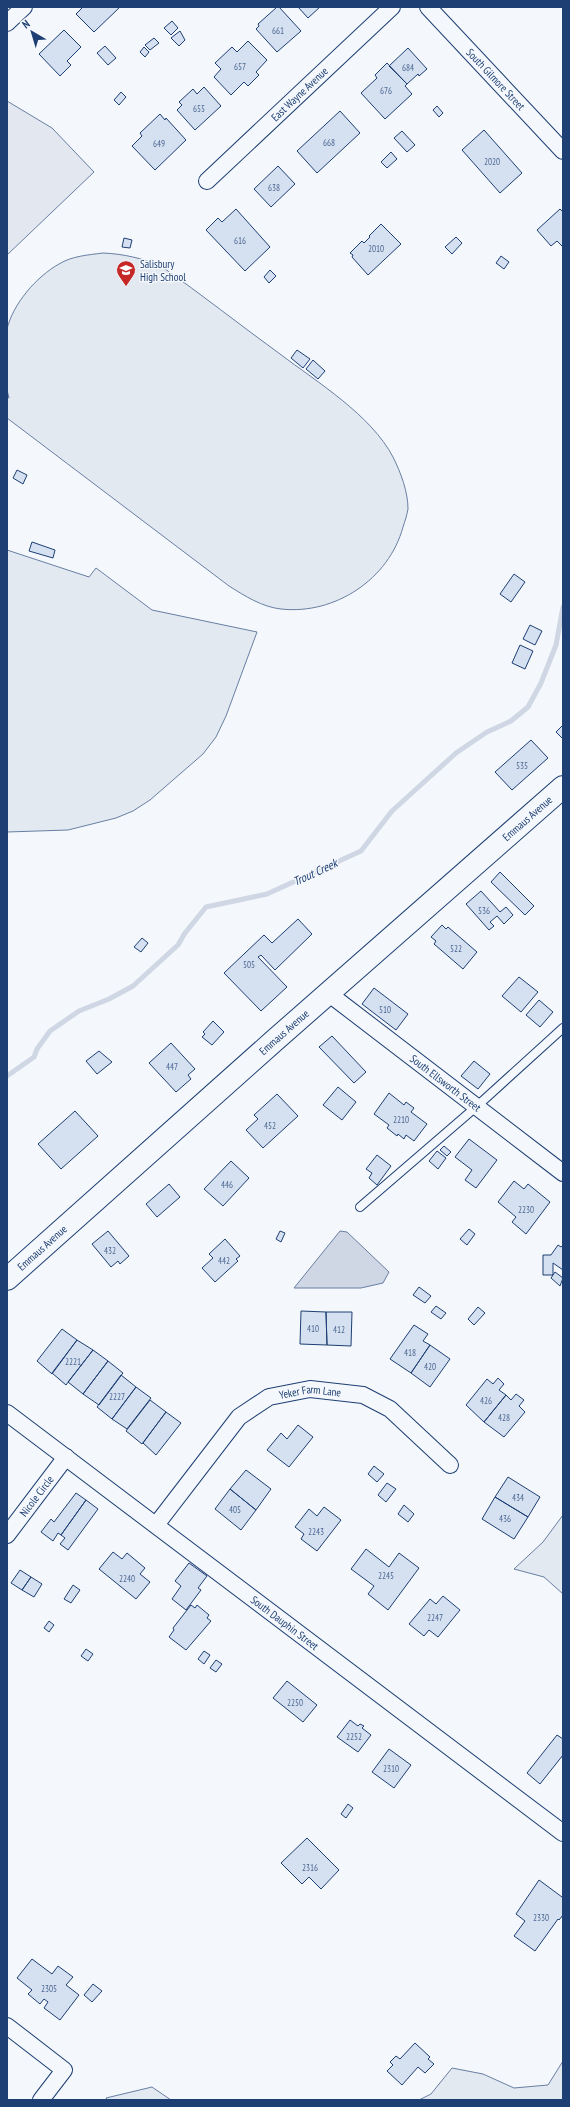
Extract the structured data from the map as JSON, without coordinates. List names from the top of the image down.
{
  "streets": {
    "main road": ["Emmaus Avenue"],
    "street": [
      "South Gilmore Street",
      "East Wayne Avenue",
      "South Ellsworth Street",
      "Yeker Farm Lane",
      "Nicole Circle",
      "South Dauphin Street"
    ]
  },
  "crossings": [
    ["Emmaus Avenue", "South Ellsworth Street"],
    ["Yeker Farm Lane", "South Dauphin Street"],
    ["Nicole Circle", "South Dauphin Street"]
  ],
  "water": ["Trout Creek"],
  "places": {
    "school or university": ["Salisbury High School"]
  },
  "house_numbers": [
    "661",
    "657",
    "684",
    "676",
    "655",
    "668",
    "649",
    "2020",
    "638",
    "616",
    "2010",
    "535",
    "536",
    "522",
    "505",
    "510",
    "447",
    "2210",
    "452",
    "446",
    "2230",
    "432",
    "442",
    "410",
    "412",
    "418",
    "2221",
    "420",
    "2227",
    "426",
    "428",
    "434",
    "405",
    "436",
    "2243",
    "2245",
    "2240",
    "2247",
    "2250",
    "2252",
    "2310",
    "2316",
    "2330",
    "2305"
  ],
  "north": "top left"
}
